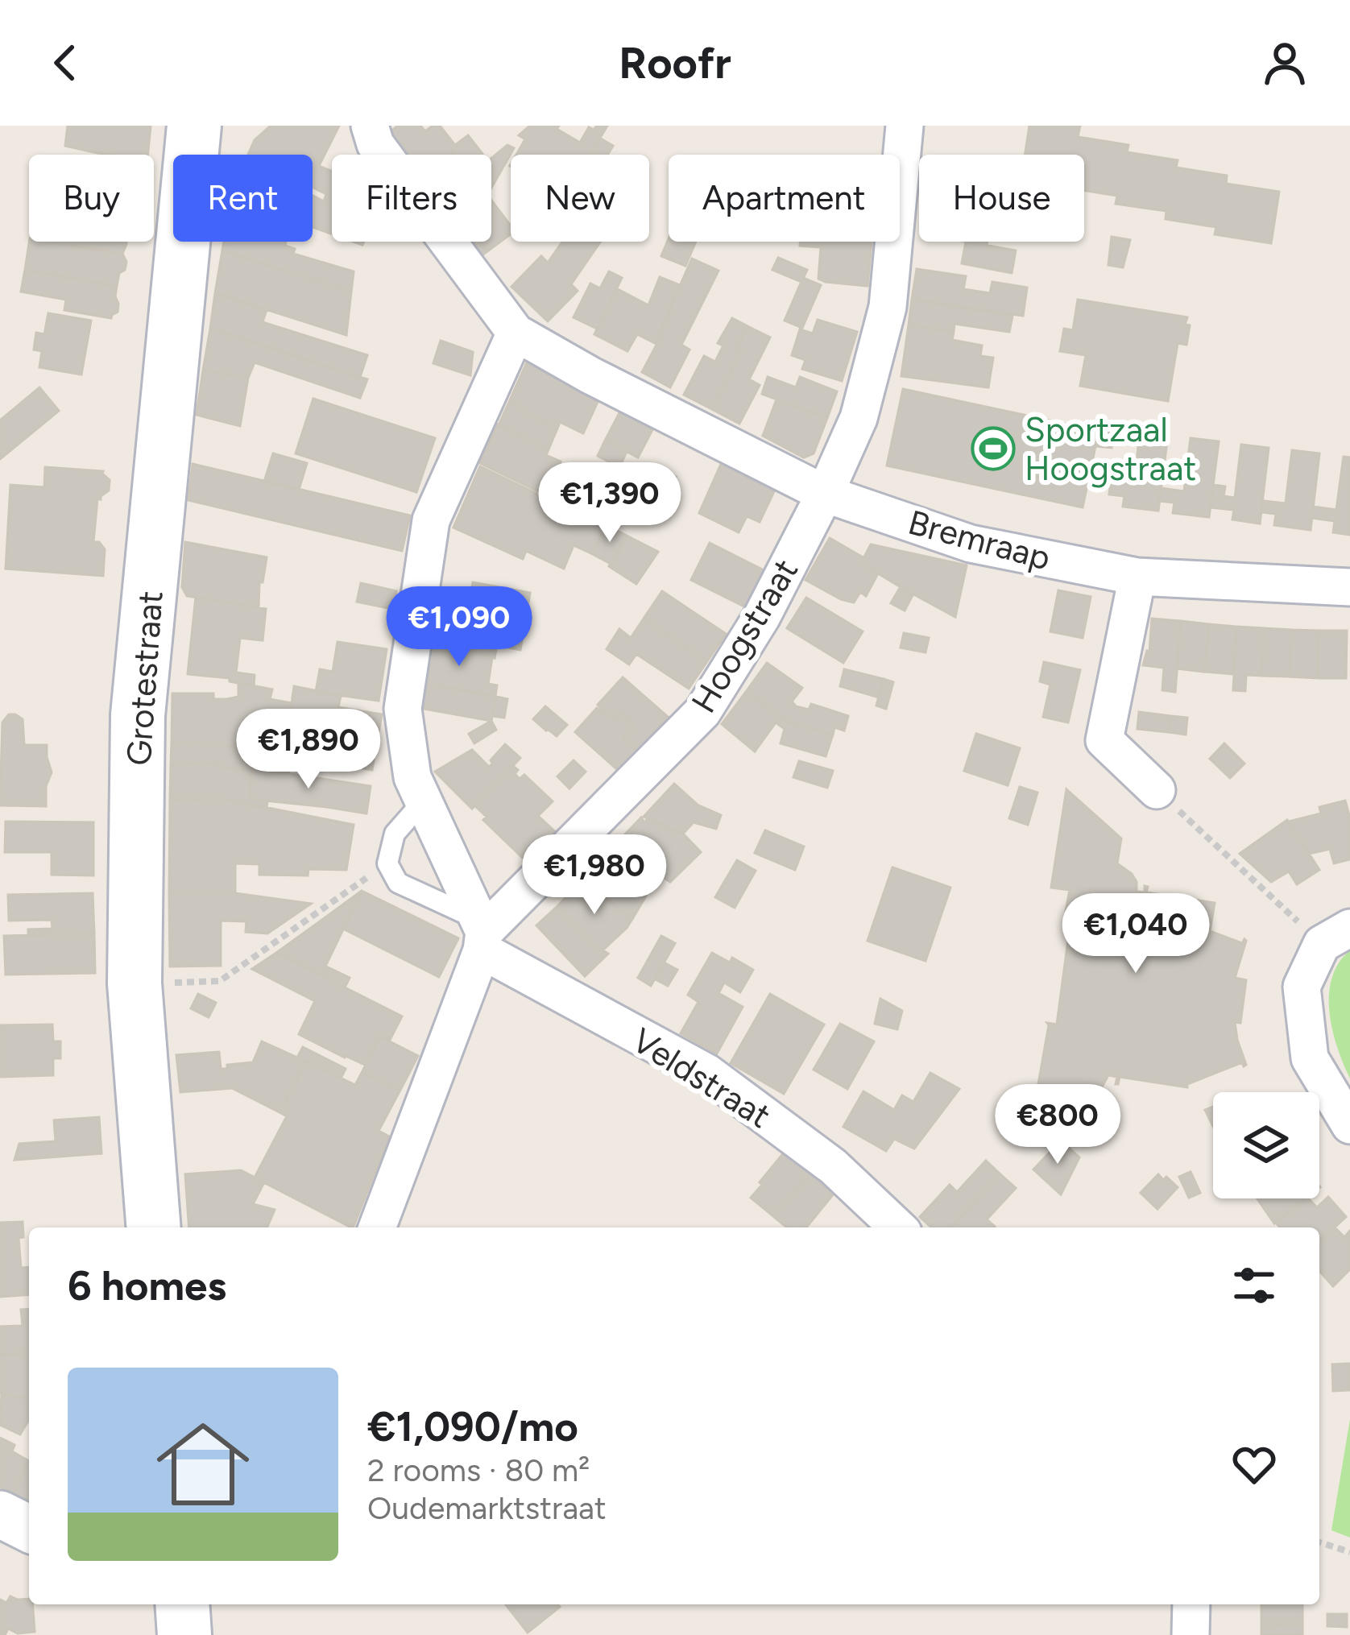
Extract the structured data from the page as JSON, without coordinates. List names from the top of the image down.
{
  "streets": {
    "main road": ["Grotestraat"],
    "street": ["Bremraap", "Hoogstraat", "Veldstraat"]
  },
  "crossings": [
    ["Bremraap", "Hoogstraat"],
    ["Hoogstraat", "Veldstraat"]
  ],
  "places": {
    "sports": ["Sportzaal Hoogstraat"]
  },
  "page": {
    "header": "Roofr",
    "chip": [
      "Buy",
      "Rent",
      "Filters",
      "New",
      "Apartment",
      "House"
    ],
    "price": [
      "€1,390",
      "€1,090",
      "€1,890",
      "€1,980",
      "€1,040",
      "€800"
    ],
    "heading": "6 homes",
    "list": [
      {
        "name": "€1,090/mo",
        "note": "2 rooms · 80 m² · Oudemarktstraat"
      }
    ]
  }
}
